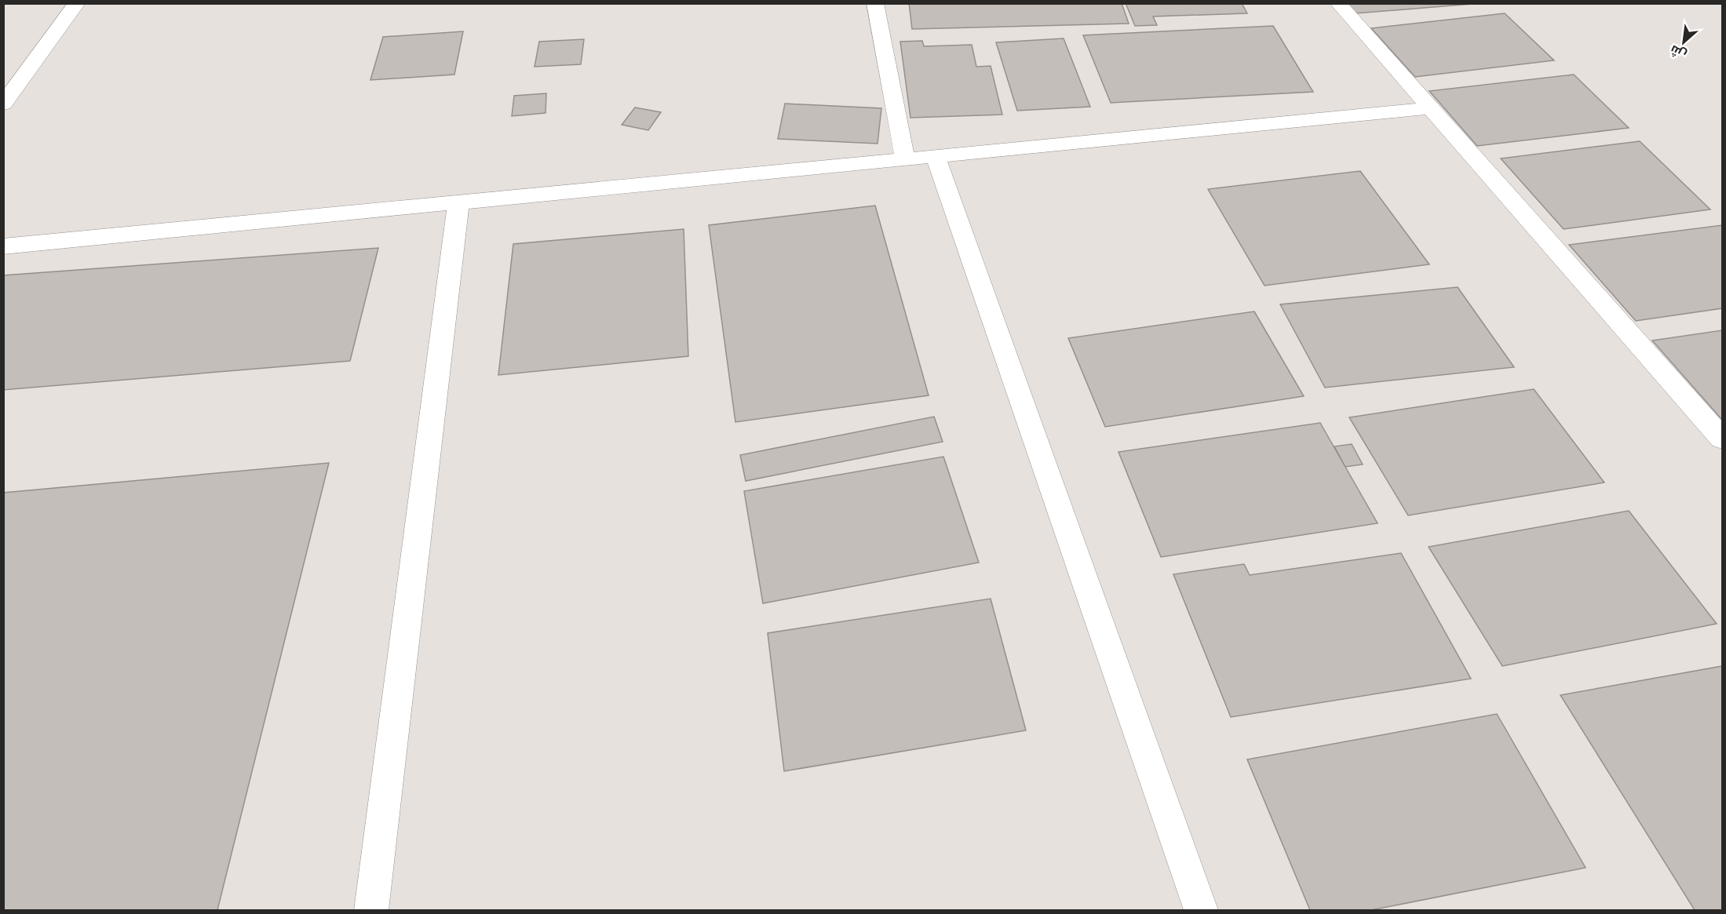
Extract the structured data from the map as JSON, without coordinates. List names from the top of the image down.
{
  "north": "bottom left"
}
